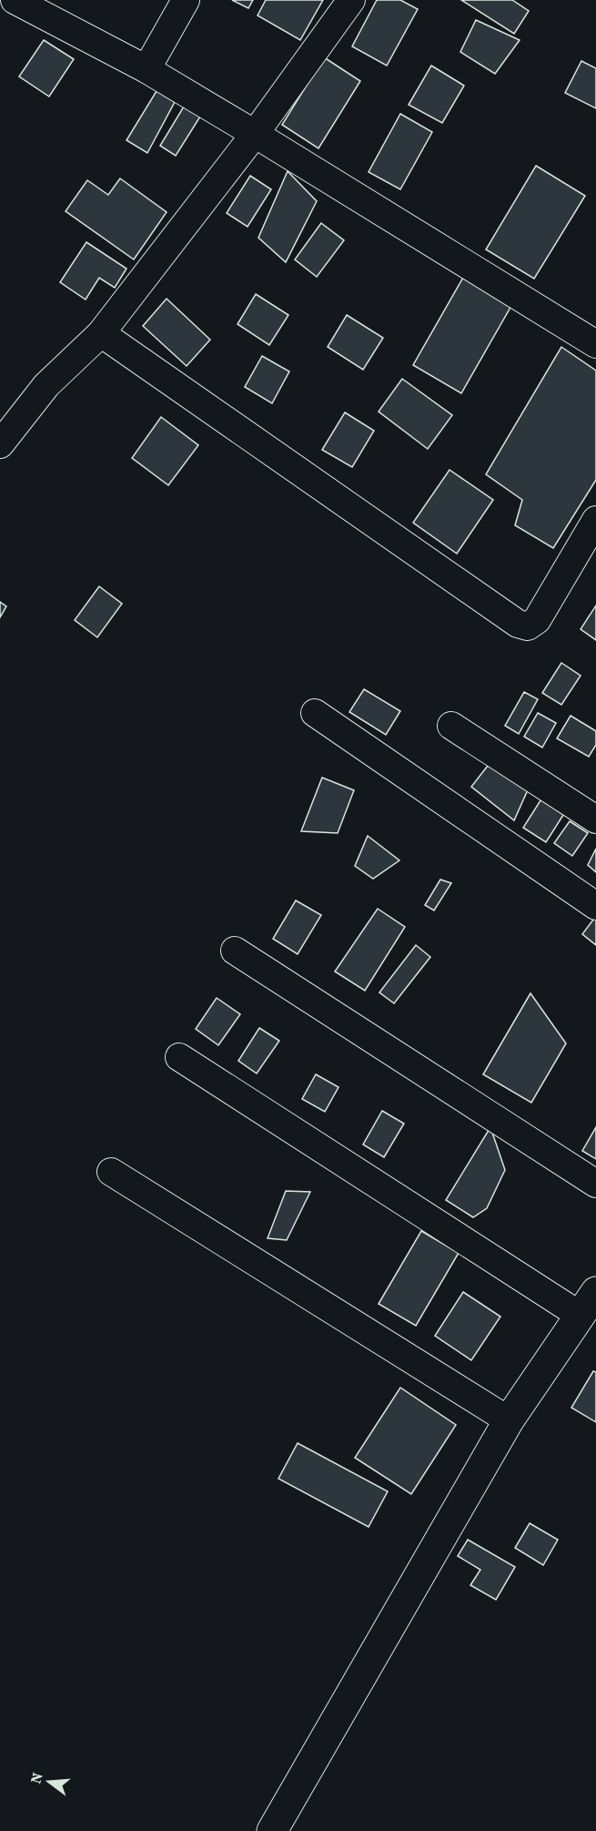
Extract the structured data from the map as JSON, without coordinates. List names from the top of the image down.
{
  "north": "left"
}
